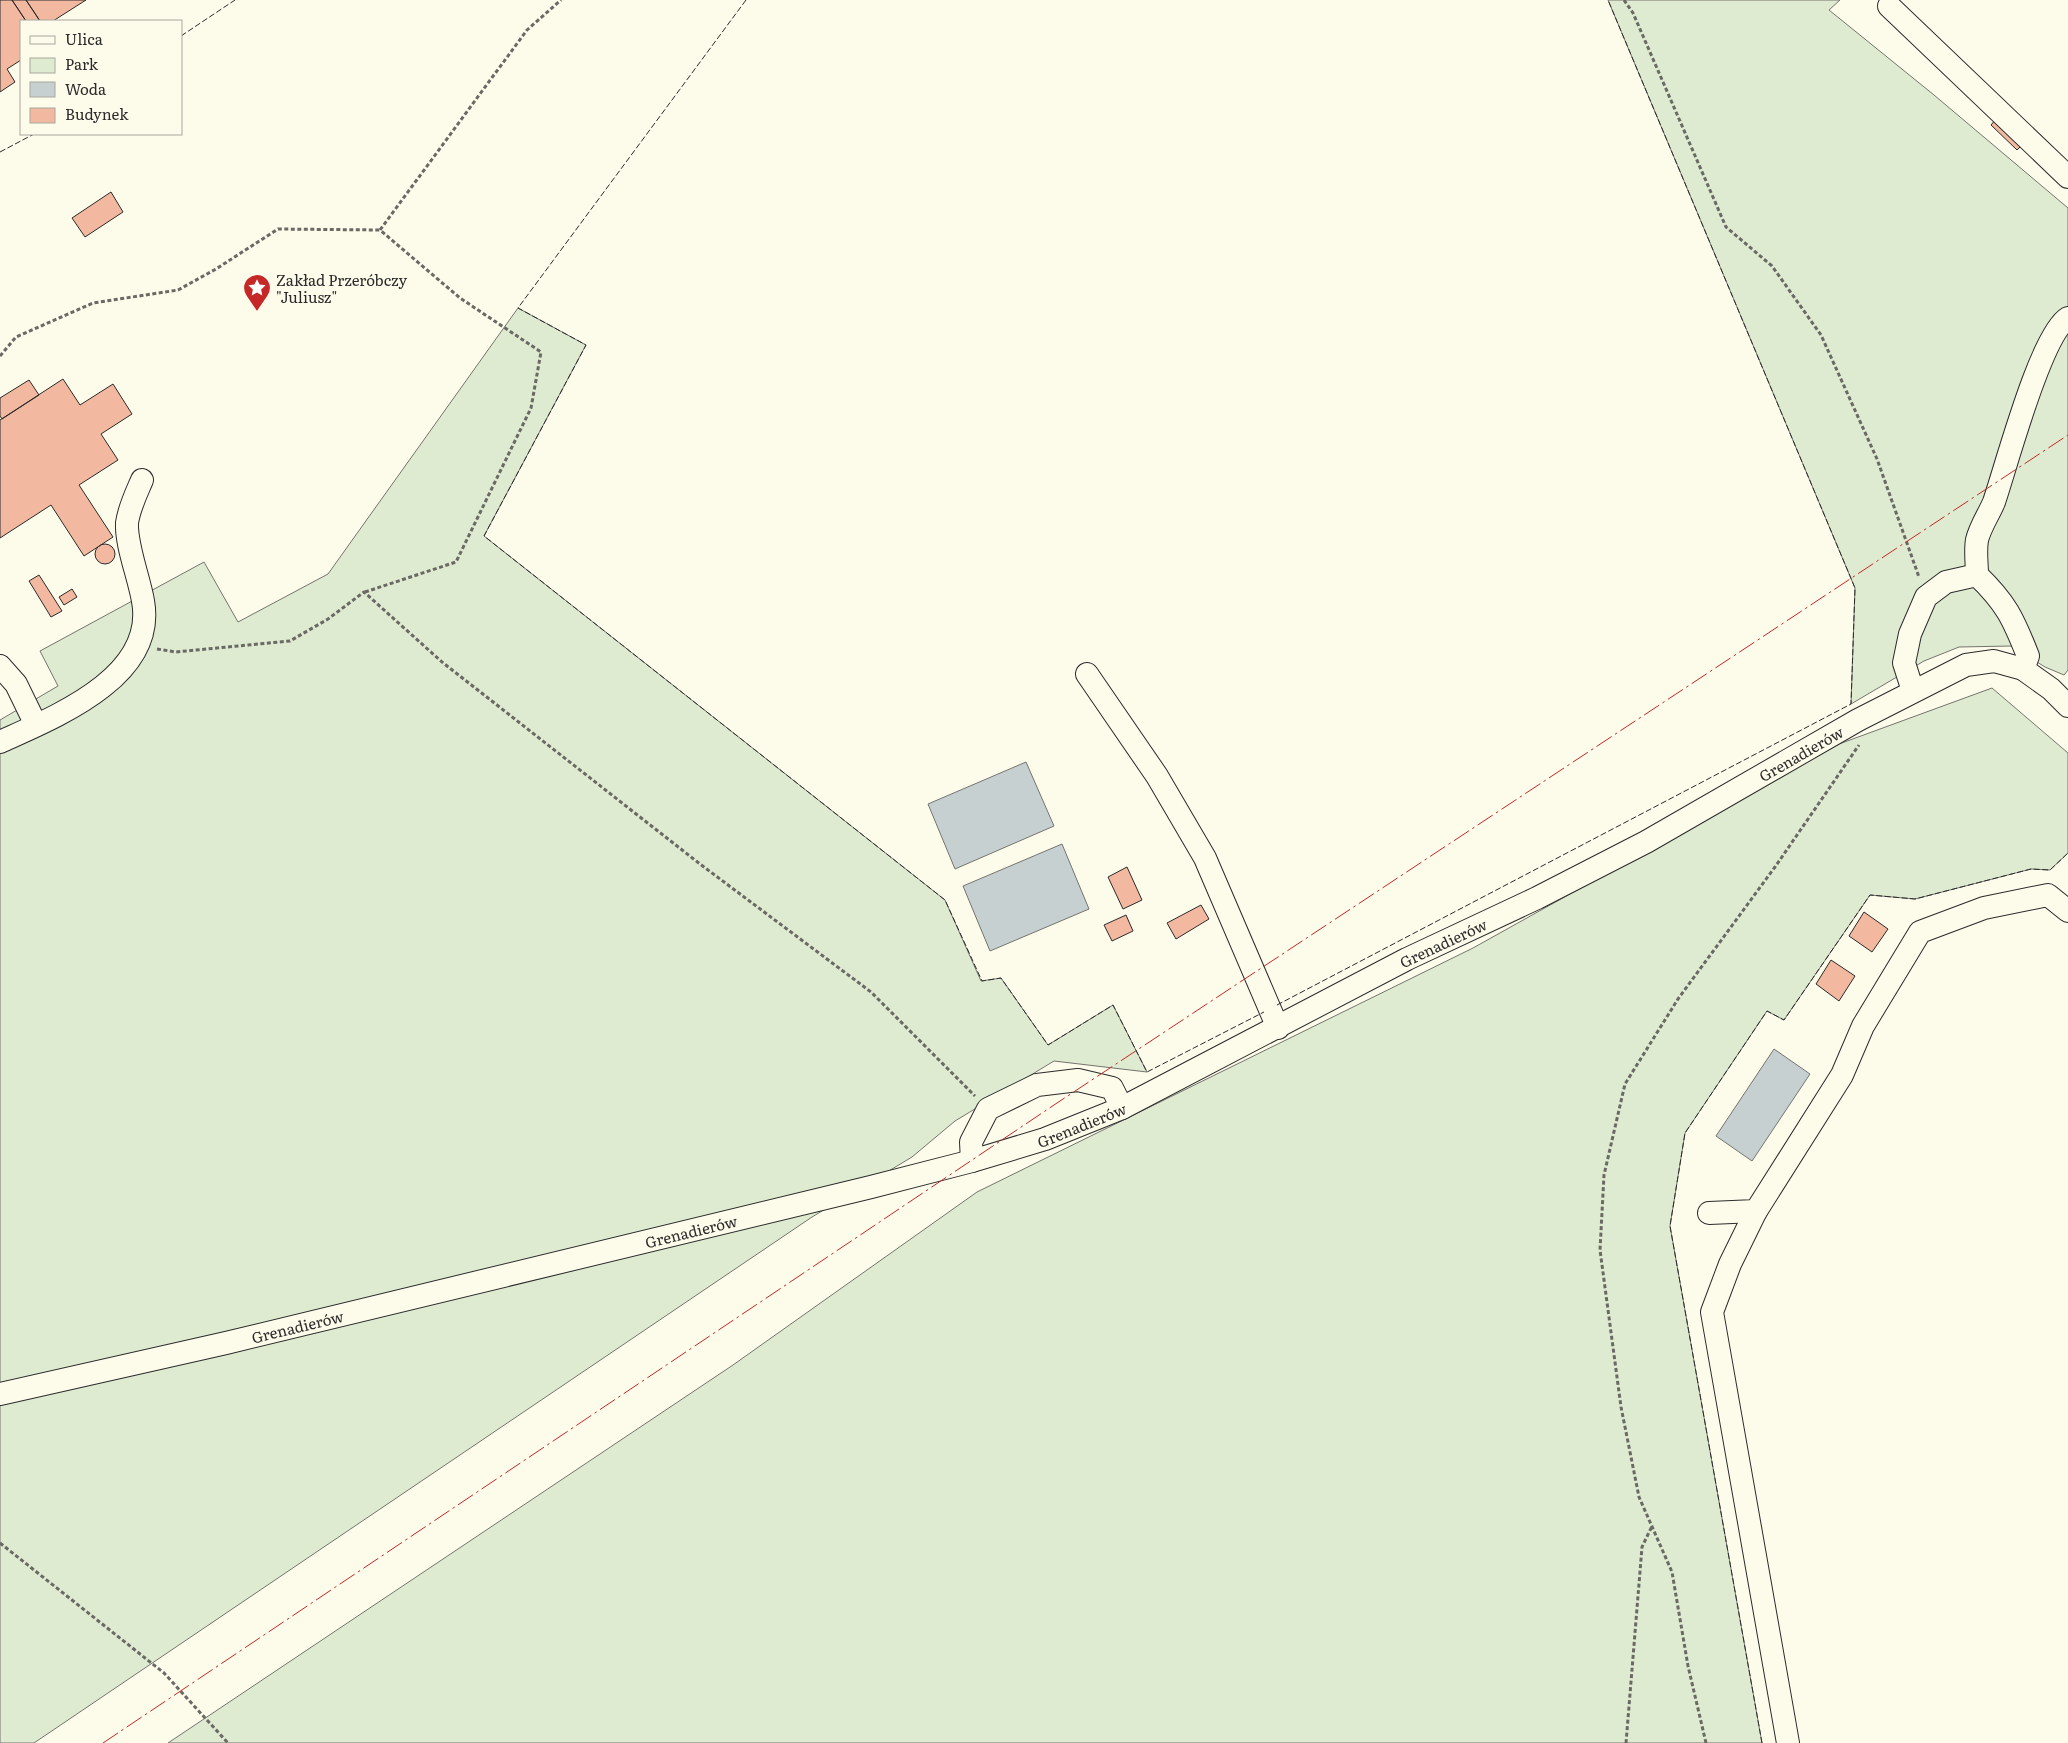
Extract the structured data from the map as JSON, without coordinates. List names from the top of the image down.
{
  "streets": {
    "street": ["Grenadierów"]
  },
  "places": {
    "place": ["Zakład Przeróbczy \"Juliusz\""]
  },
  "legend": [
    "Ulica",
    "Park",
    "Woda",
    "Budynek"
  ]
}
